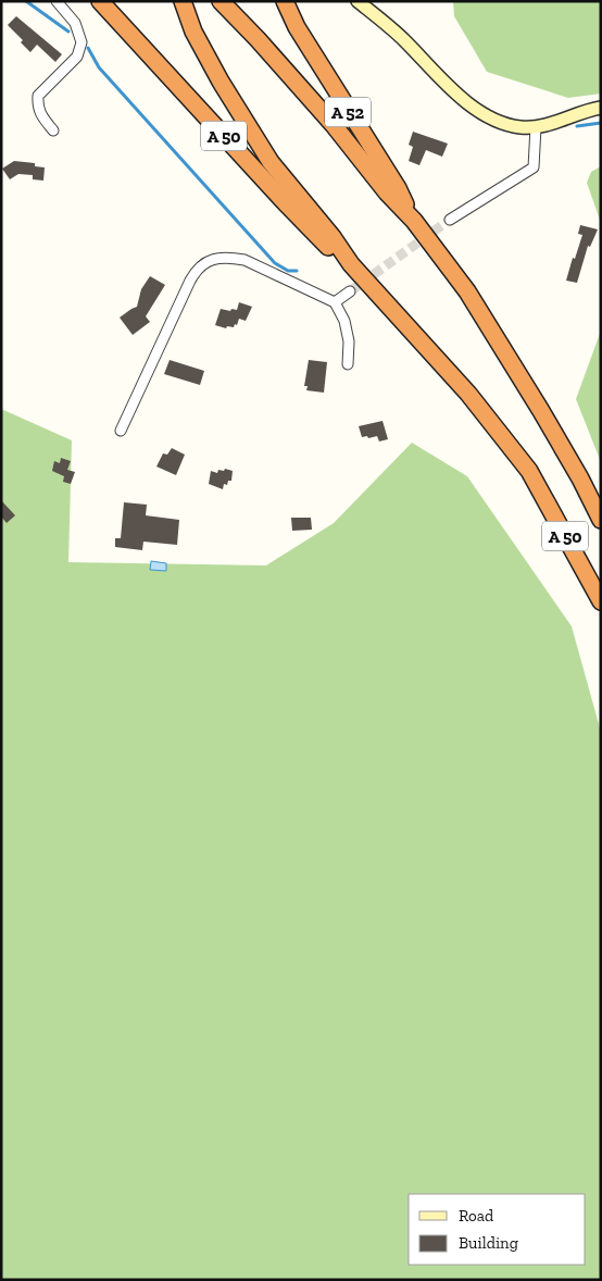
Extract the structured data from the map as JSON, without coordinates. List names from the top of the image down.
{
  "streets": {
    "highway": ["A 52", "A 50"]
  },
  "crossings": [
    ["A 52", "A 50"]
  ],
  "legend": ["Road", "Building"]
}
